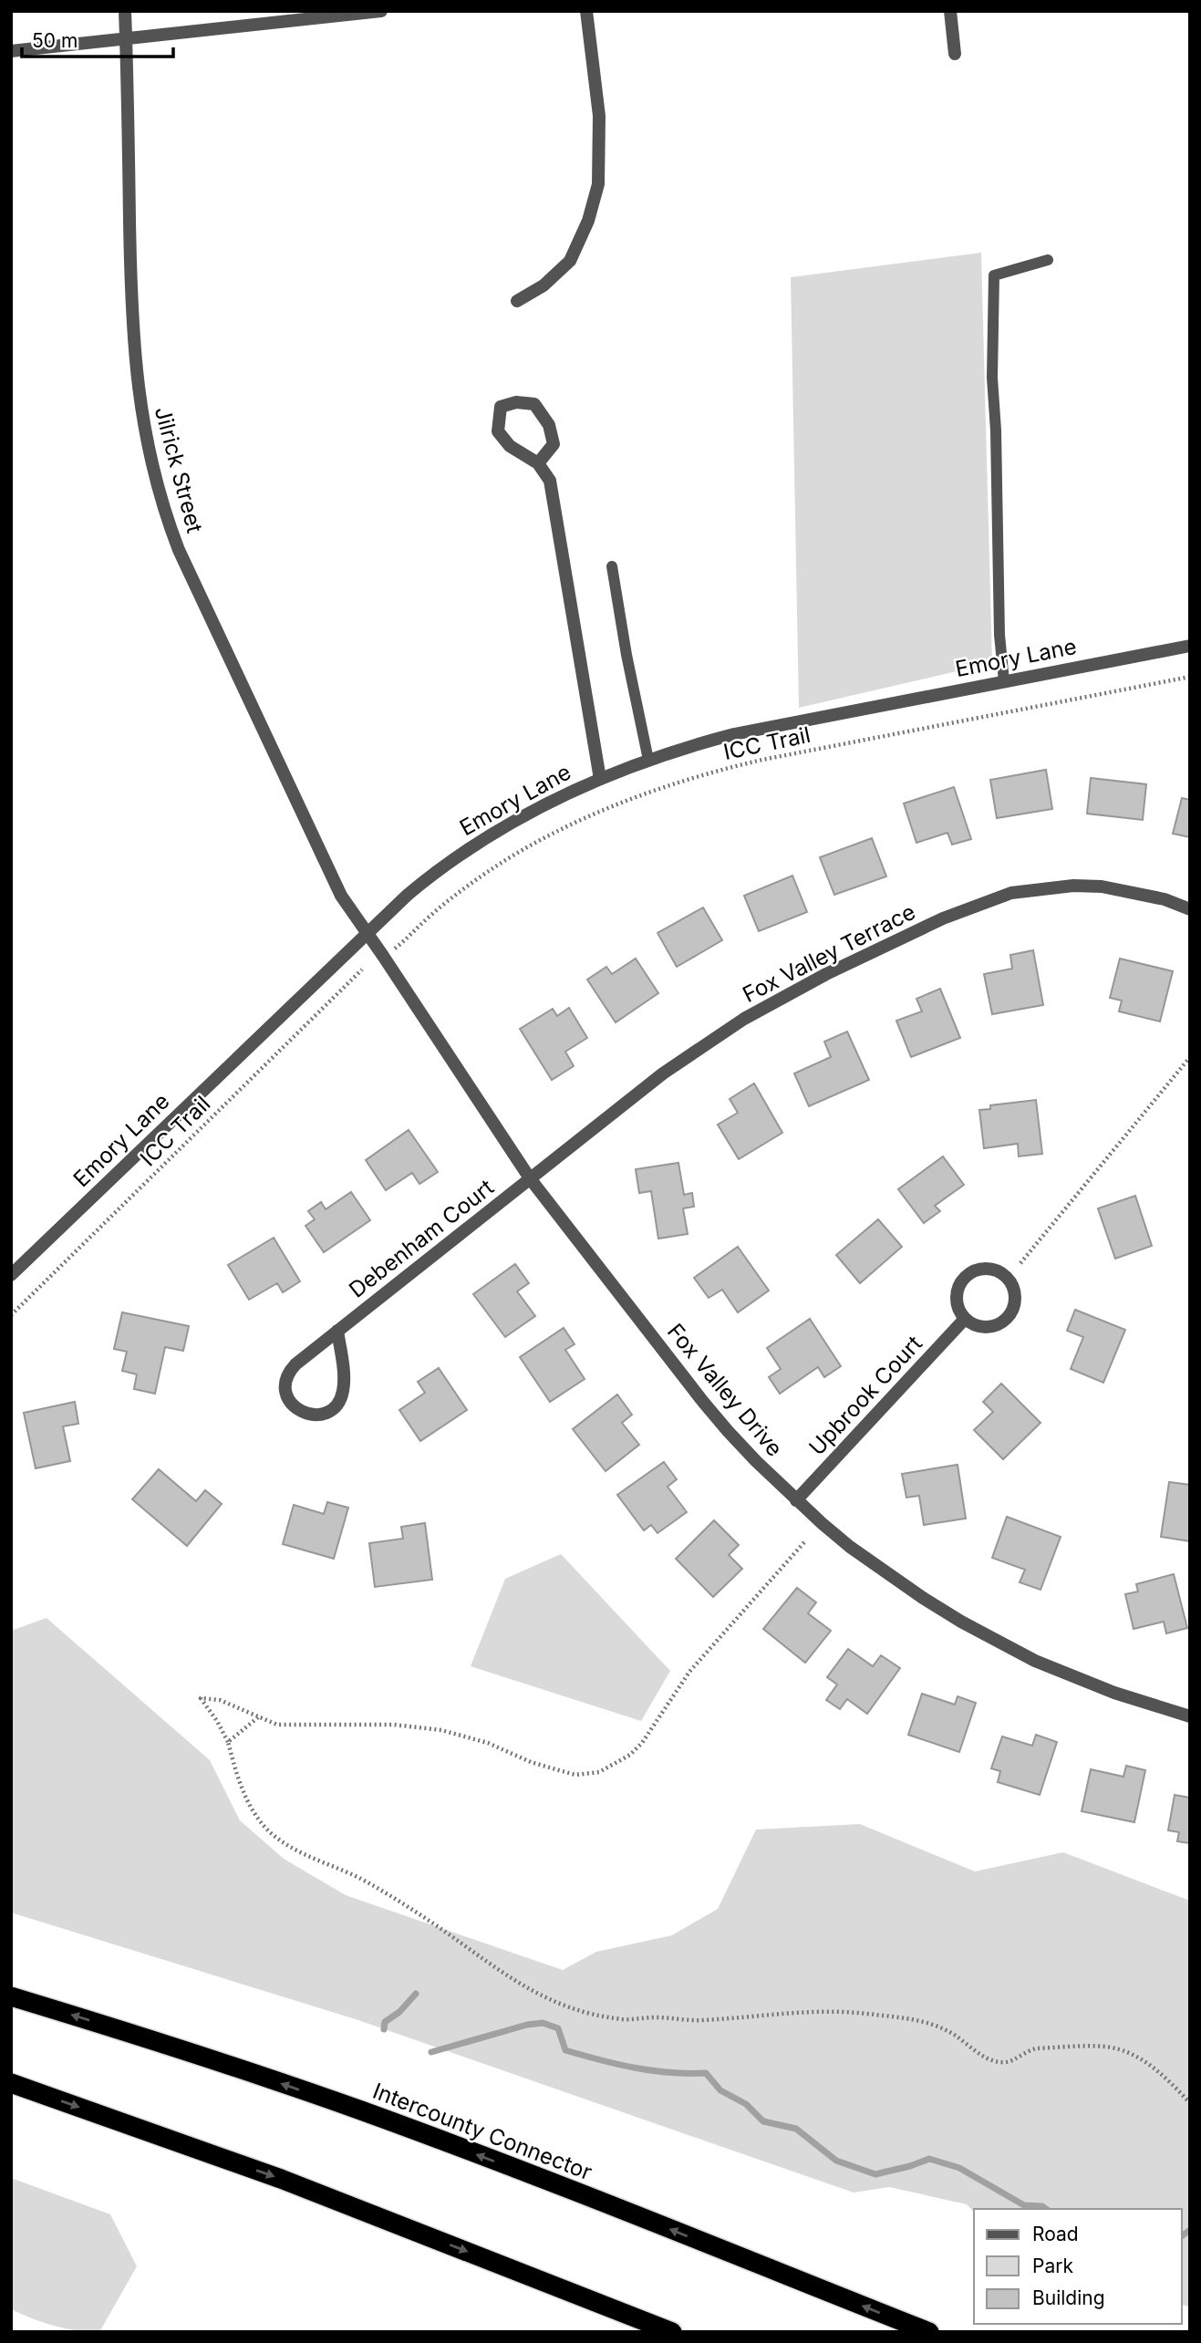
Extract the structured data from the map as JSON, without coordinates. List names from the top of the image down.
{
  "streets": {
    "highway": ["Intercounty Connector"],
    "street": [
      "Jilrick Street",
      "Emory Lane",
      "Fox Valley Terrace",
      "Debenham Court",
      "Fox Valley Drive",
      "Upbrook Court"
    ],
    "path": ["ICC Trail"]
  },
  "crossings": [
    ["Jilrick Street", "Emory Lane"],
    ["Jilrick Street", "Fox Valley Drive"],
    ["Emory Lane", "Fox Valley Drive"],
    ["Fox Valley Terrace", "Debenham Court"],
    ["Fox Valley Terrace", "Fox Valley Drive"],
    ["Debenham Court", "Fox Valley Drive"],
    ["Fox Valley Drive", "Upbrook Court"]
  ],
  "legend": ["Road", "Park", "Building"],
  "scale_bar": "50 m"
}
